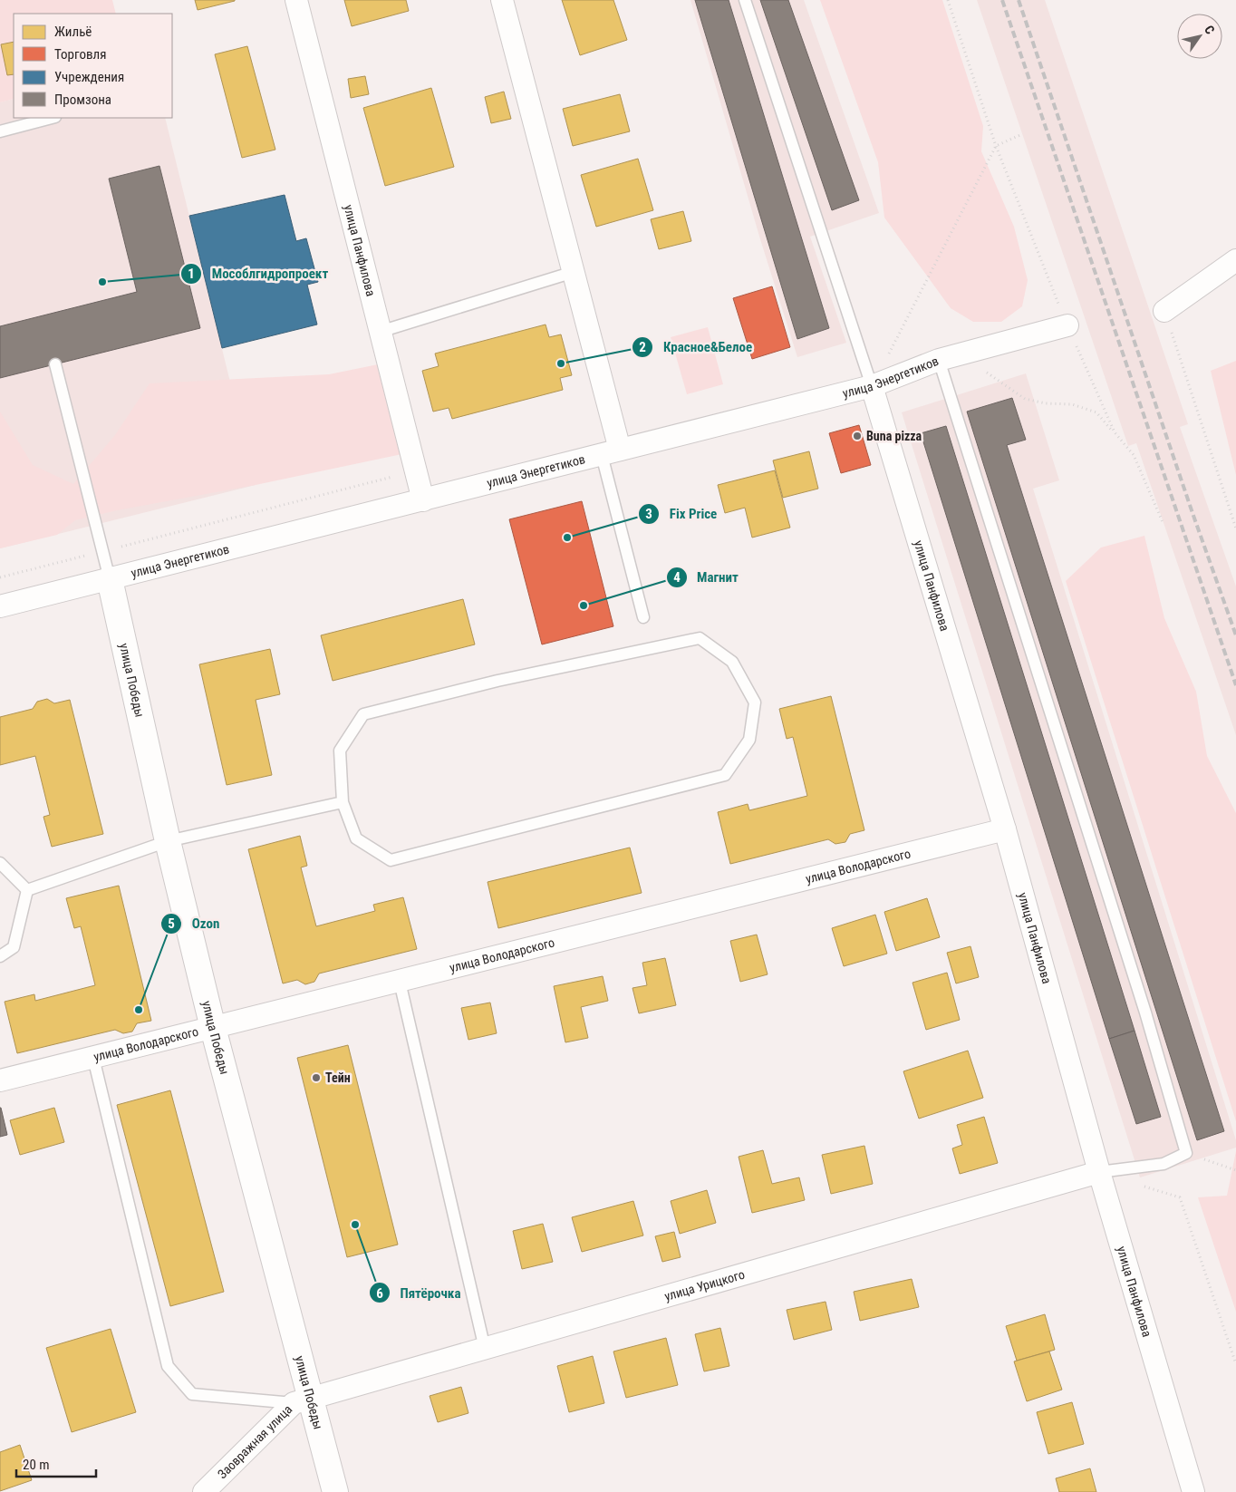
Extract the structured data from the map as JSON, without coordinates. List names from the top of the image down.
{
  "streets": {
    "street": [
      "улица Панфилова",
      "улица Энергетиков",
      "улица Победы",
      "улица Володарского",
      "улица Урицкого",
      "Заовражная улица"
    ]
  },
  "crossings": [
    ["улица Панфилова", "улица Энергетиков"],
    ["улица Панфилова", "улица Володарского"],
    ["улица Панфилова", "улица Урицкого"],
    ["улица Энергетиков", "улица Победы"],
    ["улица Победы", "улица Володарского"],
    ["улица Победы", "улица Урицкого"],
    ["улица Победы", "Заовражная улица"],
    ["улица Урицкого", "Заовражная улица"]
  ],
  "places": [
    "Мособлгидропроект",
    "Красное&Белое",
    "Buna pizza",
    "Fix Price",
    "Магнит",
    "Ozon",
    "Тейн",
    "Пятёрочка"
  ],
  "legend": [
    "Жильё",
    "Торговля",
    "Учреждения",
    "Промзона"
  ],
  "scale_bar": "20 m",
  "north": "top right"
}
